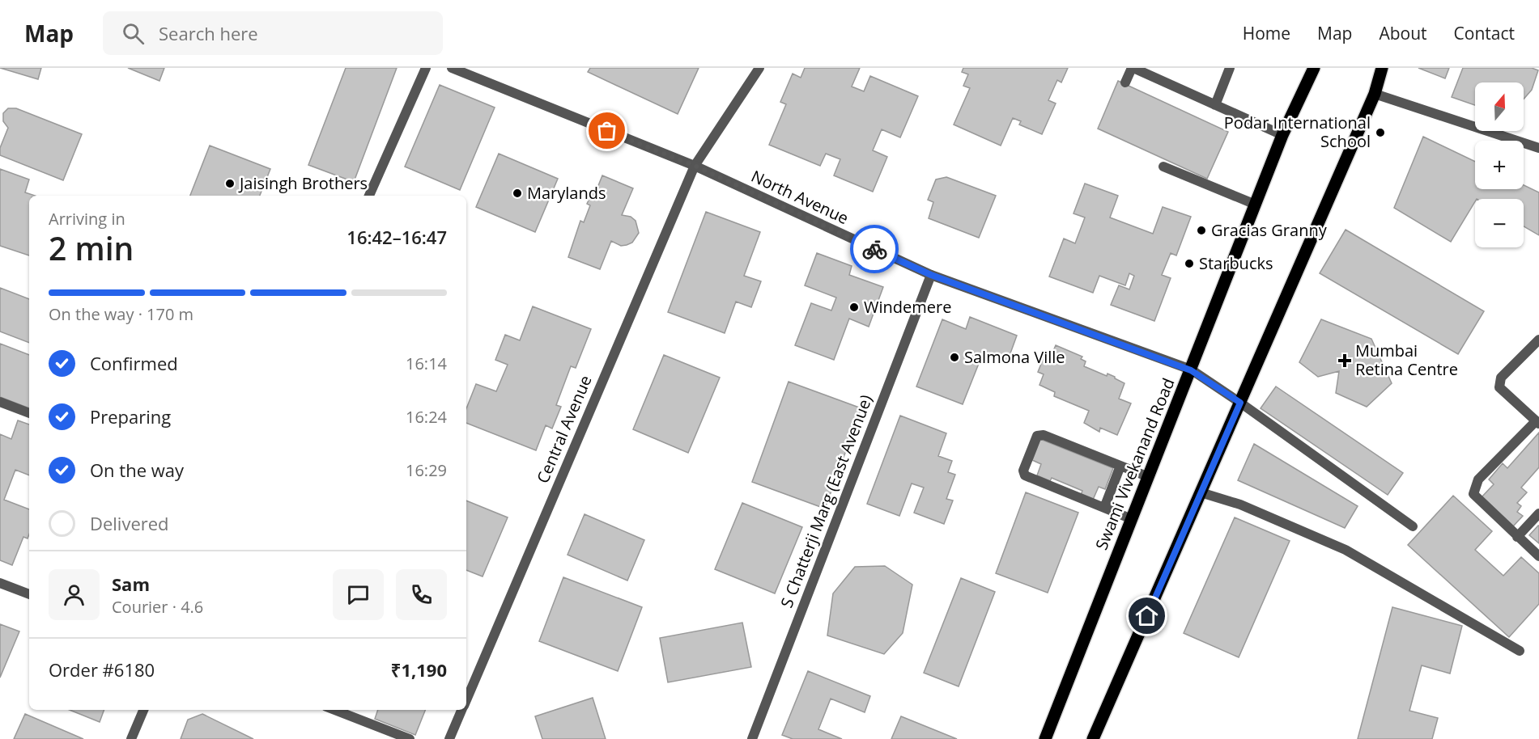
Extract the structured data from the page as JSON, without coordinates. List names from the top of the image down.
{
  "streets": {
    "main road": ["Swami Vivekanand Road"],
    "street": ["North Avenue", "Central Avenue", "S Chatterji Marg (East Avenue)"]
  },
  "crossings": [
    ["North Avenue", "Central Avenue"],
    ["North Avenue", "Swami Vivekanand Road"],
    ["North Avenue", "S Chatterji Marg (East Avenue)"]
  ],
  "places": {
    "other": [
      "Podar International School",
      "Jaisingh Brothers",
      "Marylands",
      "Gracias Granny",
      "Starbucks",
      "Windemere",
      "Salmona Ville"
    ],
    "health": ["Mumbai Retina Centre"]
  },
  "north": "top",
  "page": {
    "header": "Map",
    "search": "Search here",
    "nav": [
      "Home",
      "Map",
      "About",
      "Contact"
    ],
    "map_buttons": ["+", "−"],
    "heading": ["2 min", "Arriving in", "16:42–16:47"],
    "panel": [
      "Sam",
      "Courier · 4.6",
      "Order #6180",
      "₹1,190"
    ],
    "bar": "On the way · 170 m",
    "list": [
      ["Confirmed", "16:14"],
      ["Preparing", "16:24"],
      ["On the way", "16:29"],
      "Delivered"
    ]
  }
}
